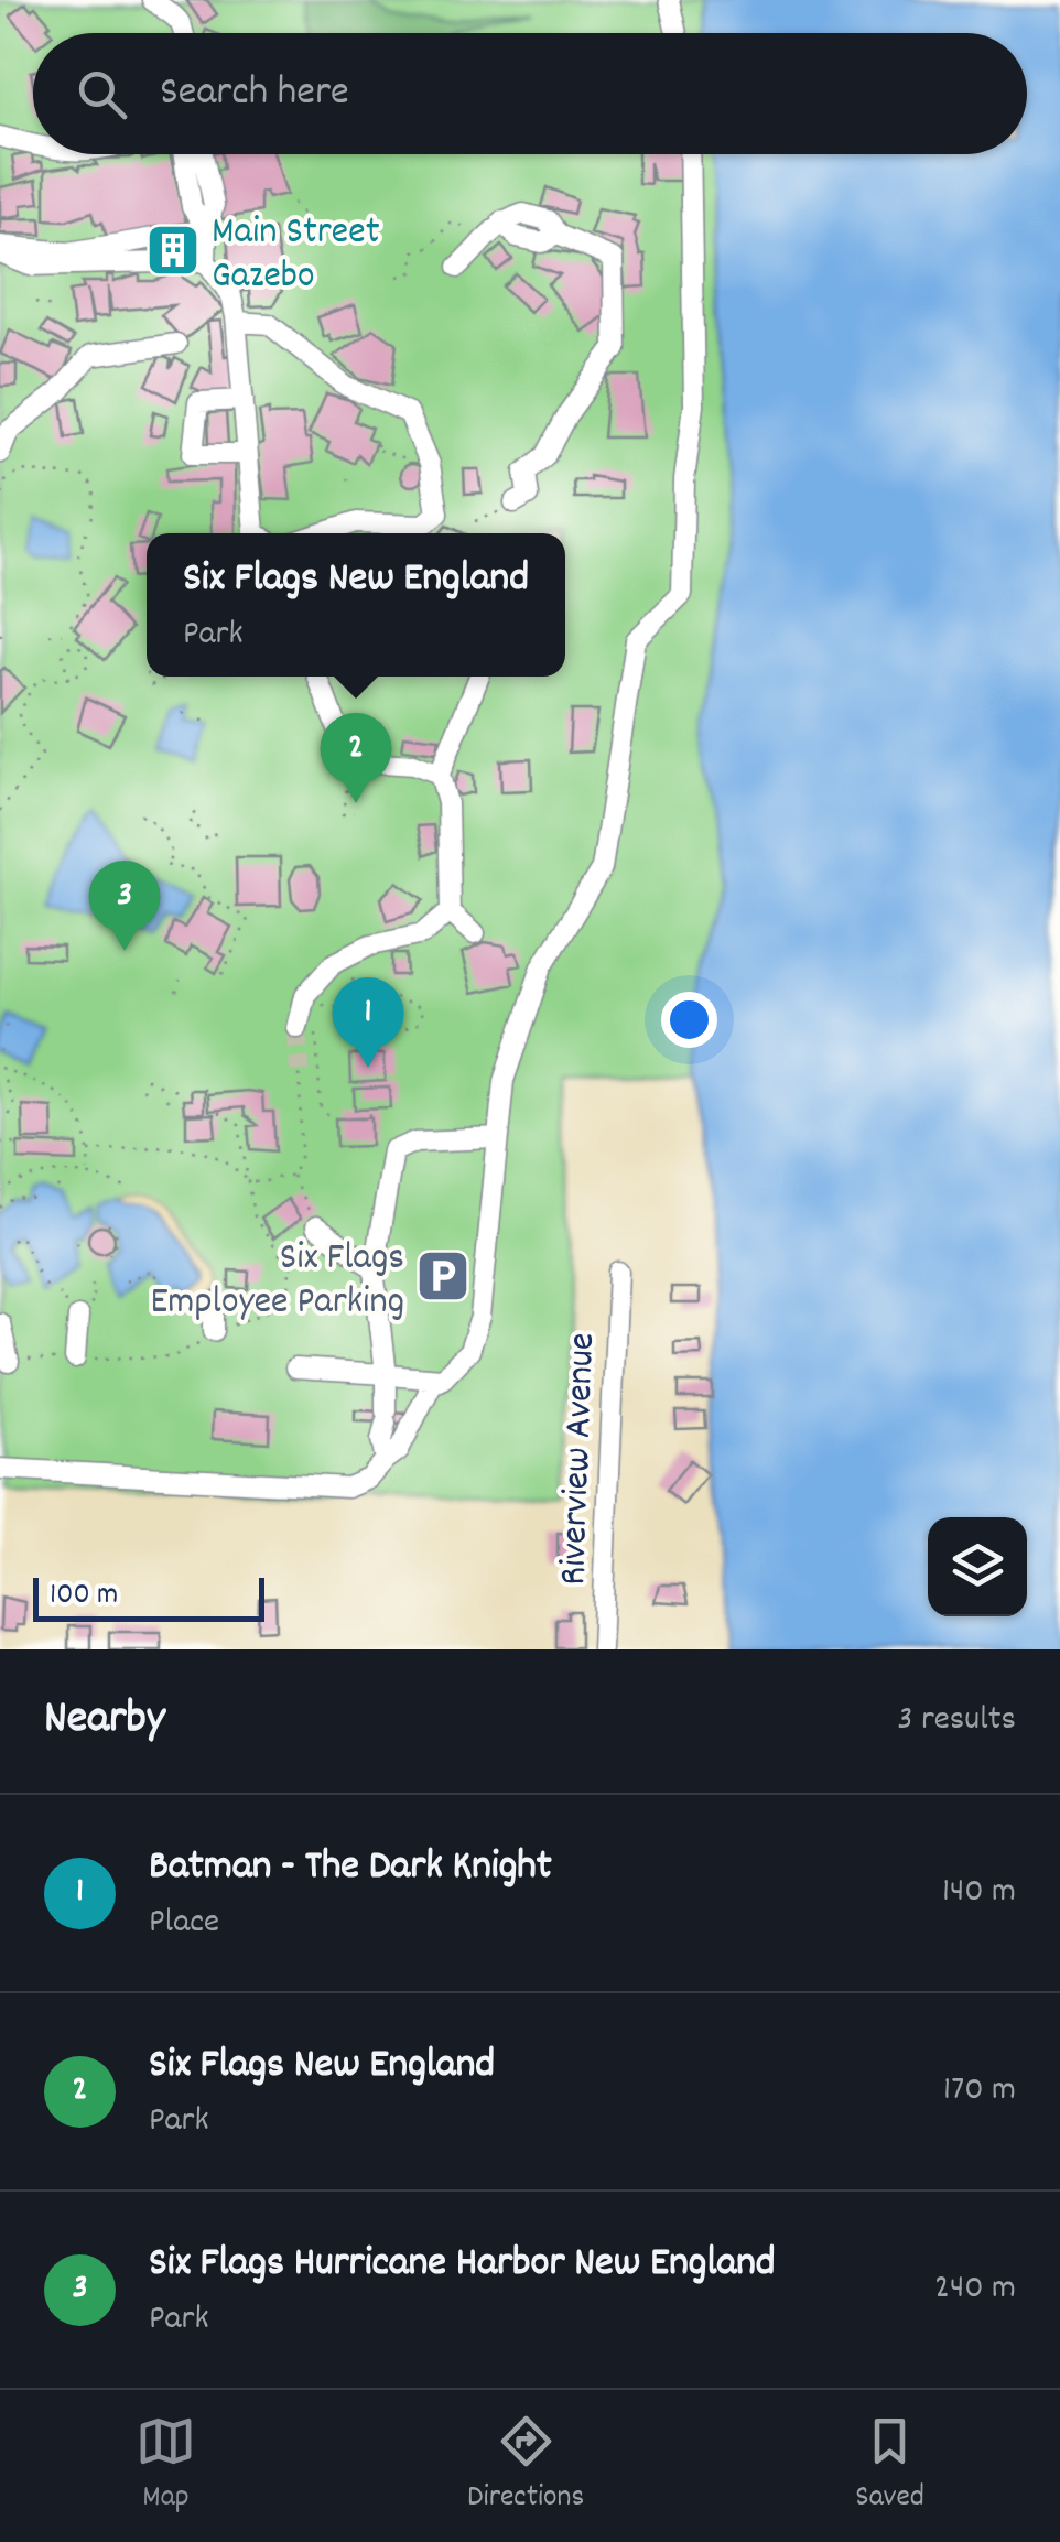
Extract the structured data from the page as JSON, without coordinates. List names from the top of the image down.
{
  "streets": {
    "street": ["Riverview Avenue"]
  },
  "places": {
    "building": ["Main Street Gazebo"],
    "parking": ["Six Flags Employee Parking"]
  },
  "scale_bar": "100 m",
  "page": {
    "search": "Search here",
    "popup": ["Six Flags New England", "Park"],
    "pins": ["2", "3", "1"],
    "scale": "100 m",
    "heading": ["Nearby", "3 results"],
    "list": [
      {
        "mark": "1",
        "name": "Batman - The Dark Knight",
        "note": "Place",
        "value": "140 m"
      },
      {
        "mark": "2",
        "name": "Six Flags New England",
        "note": "Park",
        "value": "170 m"
      },
      {
        "mark": "3",
        "name": "Six Flags Hurricane Harbor New England",
        "note": "Park",
        "value": "240 m"
      }
    ],
    "nav": ["Map", "Directions", "Saved"]
  }
}
